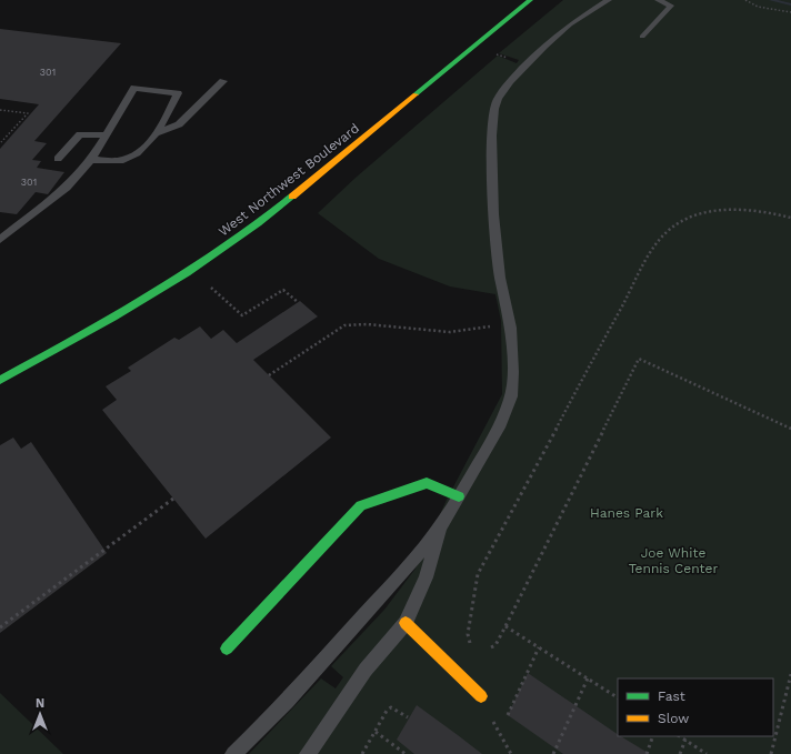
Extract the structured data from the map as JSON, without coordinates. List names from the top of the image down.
{
  "streets": {
    "main road": ["West Northwest Boulevard"]
  },
  "parks": ["Hanes Park", "Joe White Tennis Center"],
  "house_numbers": ["301", "301"],
  "legend": ["Fast", "Slow"],
  "north": "top"
}
